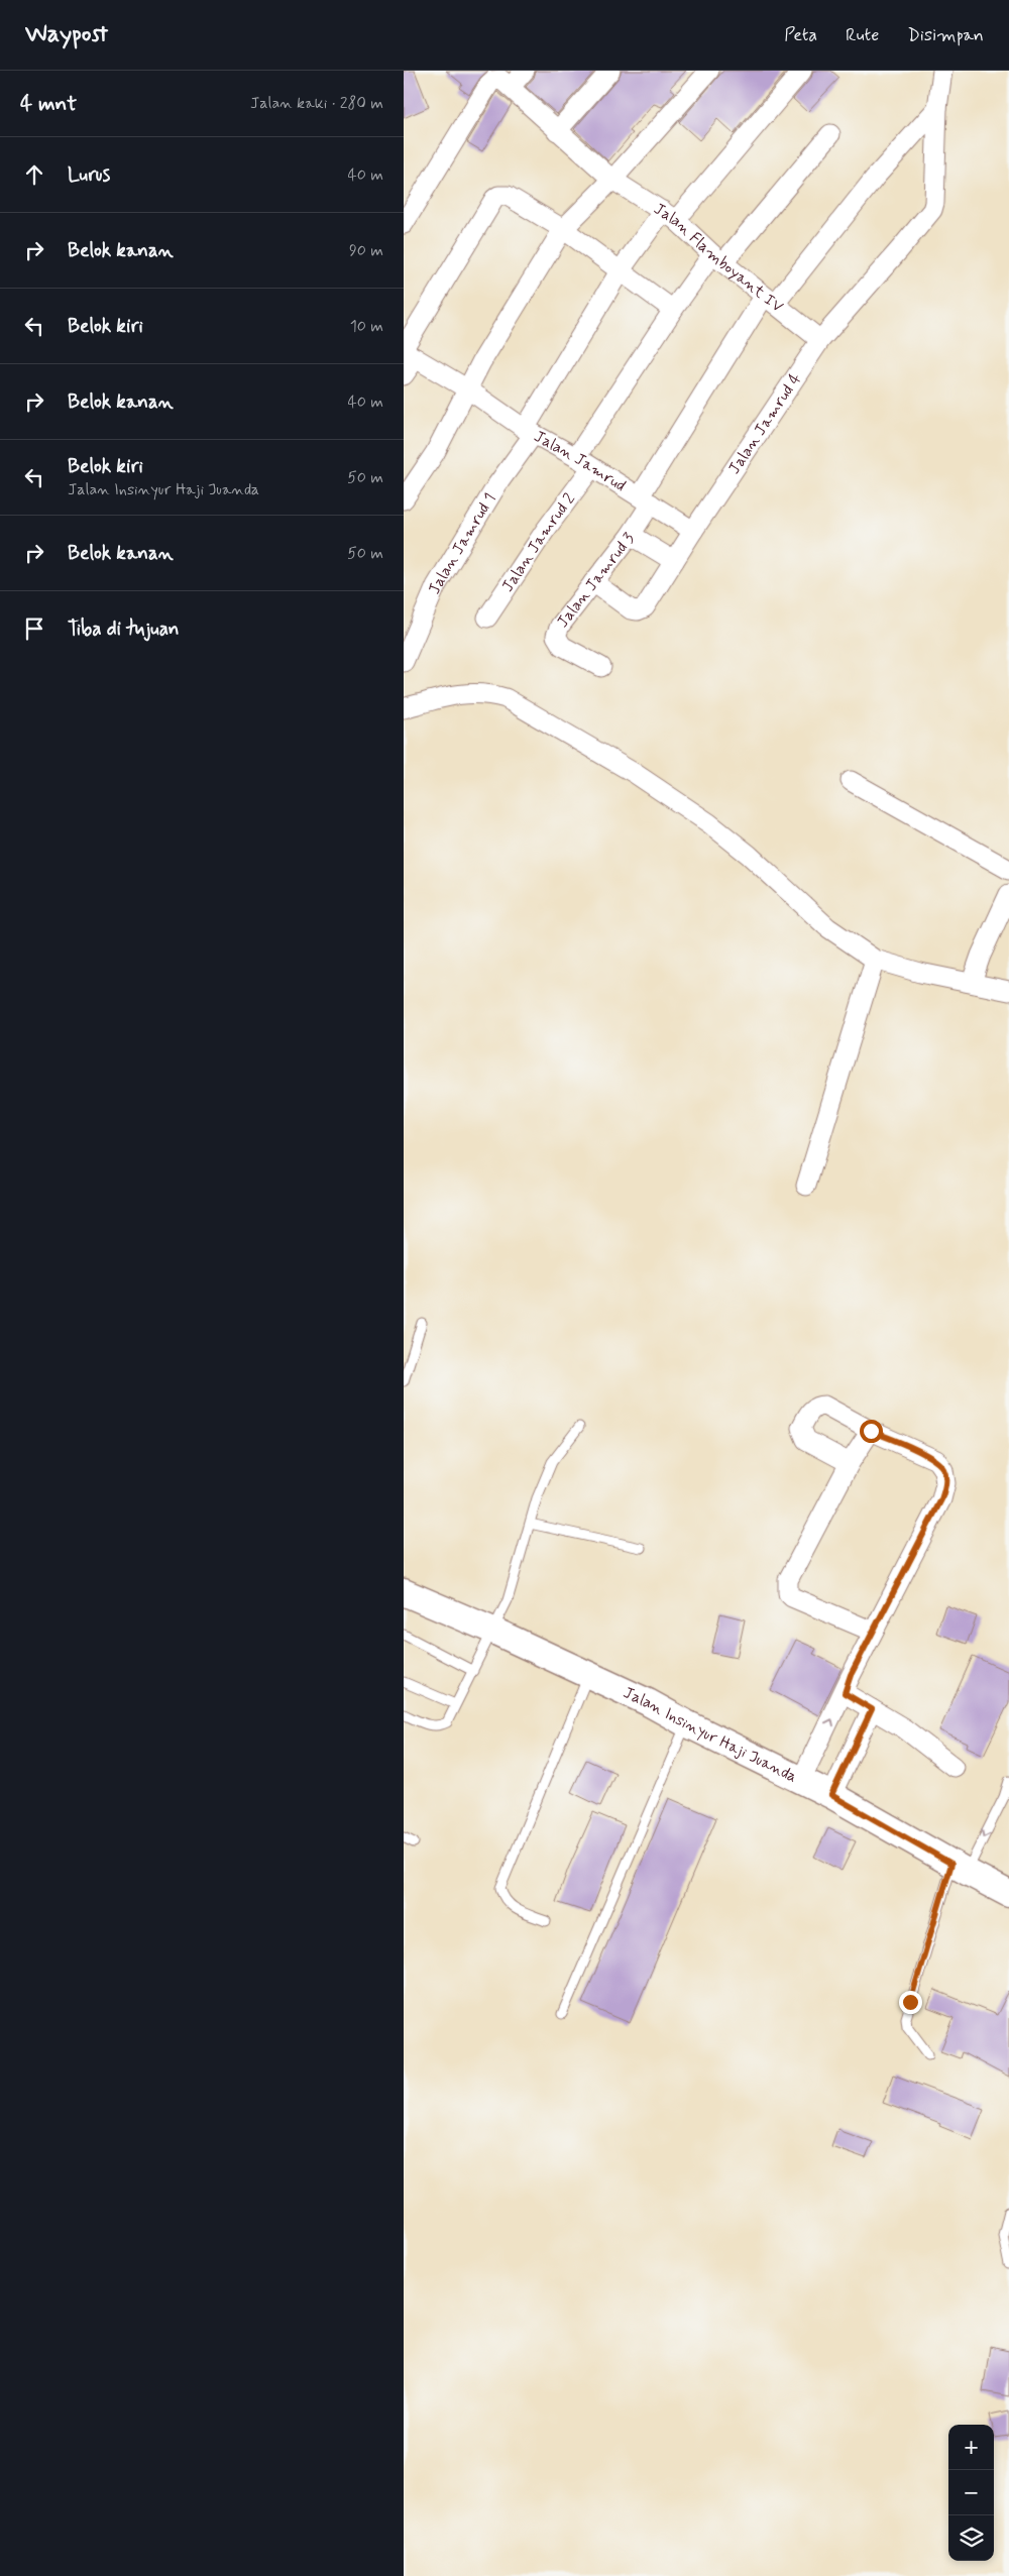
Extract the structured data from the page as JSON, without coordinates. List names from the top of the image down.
{
  "streets": {
    "main road": ["Jalan Insinyur Haji Juanda"],
    "street": [
      "Jalan Flamboyant IV",
      "Jalan Jamrud 4",
      "Jalan Jamrud",
      "Jalan Jamrud 2",
      "Jalan Jamrud 1",
      "Jalan Jamrud 3"
    ]
  },
  "crossings": [
    ["Jalan Flamboyant IV", "Jalan Jamrud 4"],
    ["Jalan Flamboyant IV", "Jalan Jamrud 2"],
    ["Jalan Flamboyant IV", "Jalan Jamrud 1"],
    ["Jalan Flamboyant IV", "Jalan Jamrud 3"],
    ["Jalan Jamrud 4", "Jalan Jamrud"],
    ["Jalan Jamrud 4", "Jalan Jamrud 3"],
    ["Jalan Jamrud", "Jalan Jamrud 2"],
    ["Jalan Jamrud", "Jalan Jamrud 1"],
    ["Jalan Jamrud", "Jalan Jamrud 3"]
  ],
  "page": {
    "header": "Waypost",
    "nav": ["Peta", "Rute", "Disimpan"],
    "heading": ["4 mnt", "Jalan kaki · 280 m"],
    "list": [
      ["Lurus", "40 m"],
      ["Belok kanan", "90 m"],
      ["Belok kiri", "10 m"],
      ["Belok kanan", "40 m"],
      ["Belok kiri", "Jalan Insinyur Haji Juanda", "50 m"],
      ["Belok kanan", "50 m"],
      "Tiba di tujuan"
    ],
    "map_buttons": ["+", "−"]
  }
}
